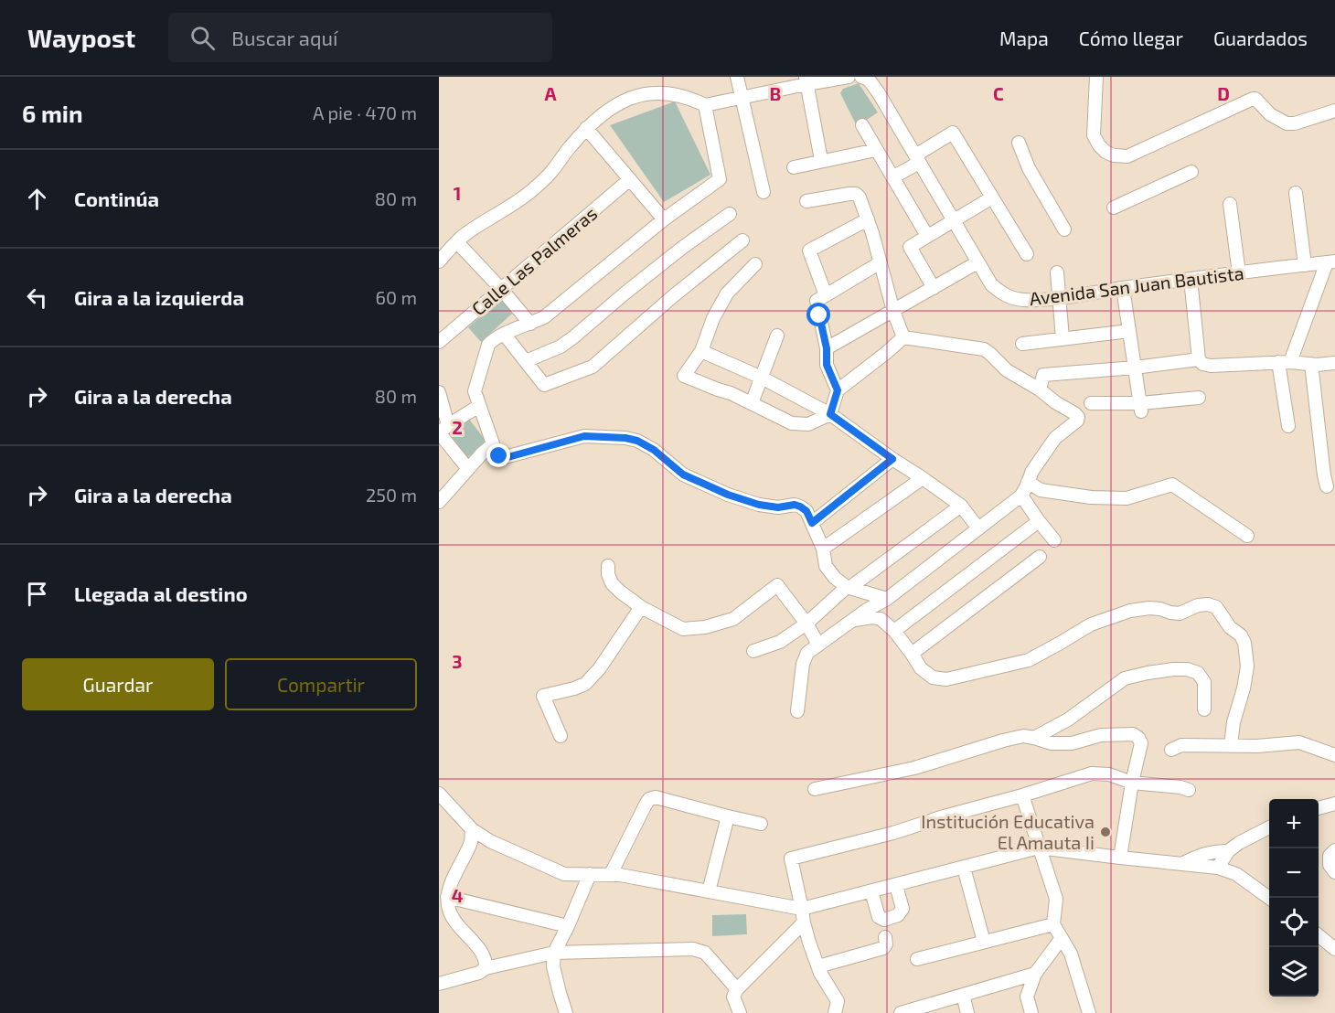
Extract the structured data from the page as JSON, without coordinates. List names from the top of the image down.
{
  "streets": {
    "street": ["Calle Las Palmeras", "Avenida San Juan Bautista"]
  },
  "places": ["Institución Educativa El Amauta Ii"],
  "page": {
    "header": "Waypost",
    "search": "Buscar aquí",
    "nav": ["Mapa", "Cómo llegar", "Guardados"],
    "heading": ["6 min", "A pie · 470 m"],
    "list": [
      ["Continúa", "80 m"],
      ["Gira a la izquierda", "60 m"],
      ["Gira a la derecha", "80 m"],
      ["Gira a la derecha", "250 m"],
      "Llegada al destino"
    ],
    "buttons": ["Guardar", "Compartir"],
    "map_buttons": ["+", "−"]
  },
  "grid": {
    "columns": [
      "A",
      "B",
      "C",
      "D"
    ],
    "rows": [
      "1",
      "2",
      "3",
      "4"
    ]
  }
}
